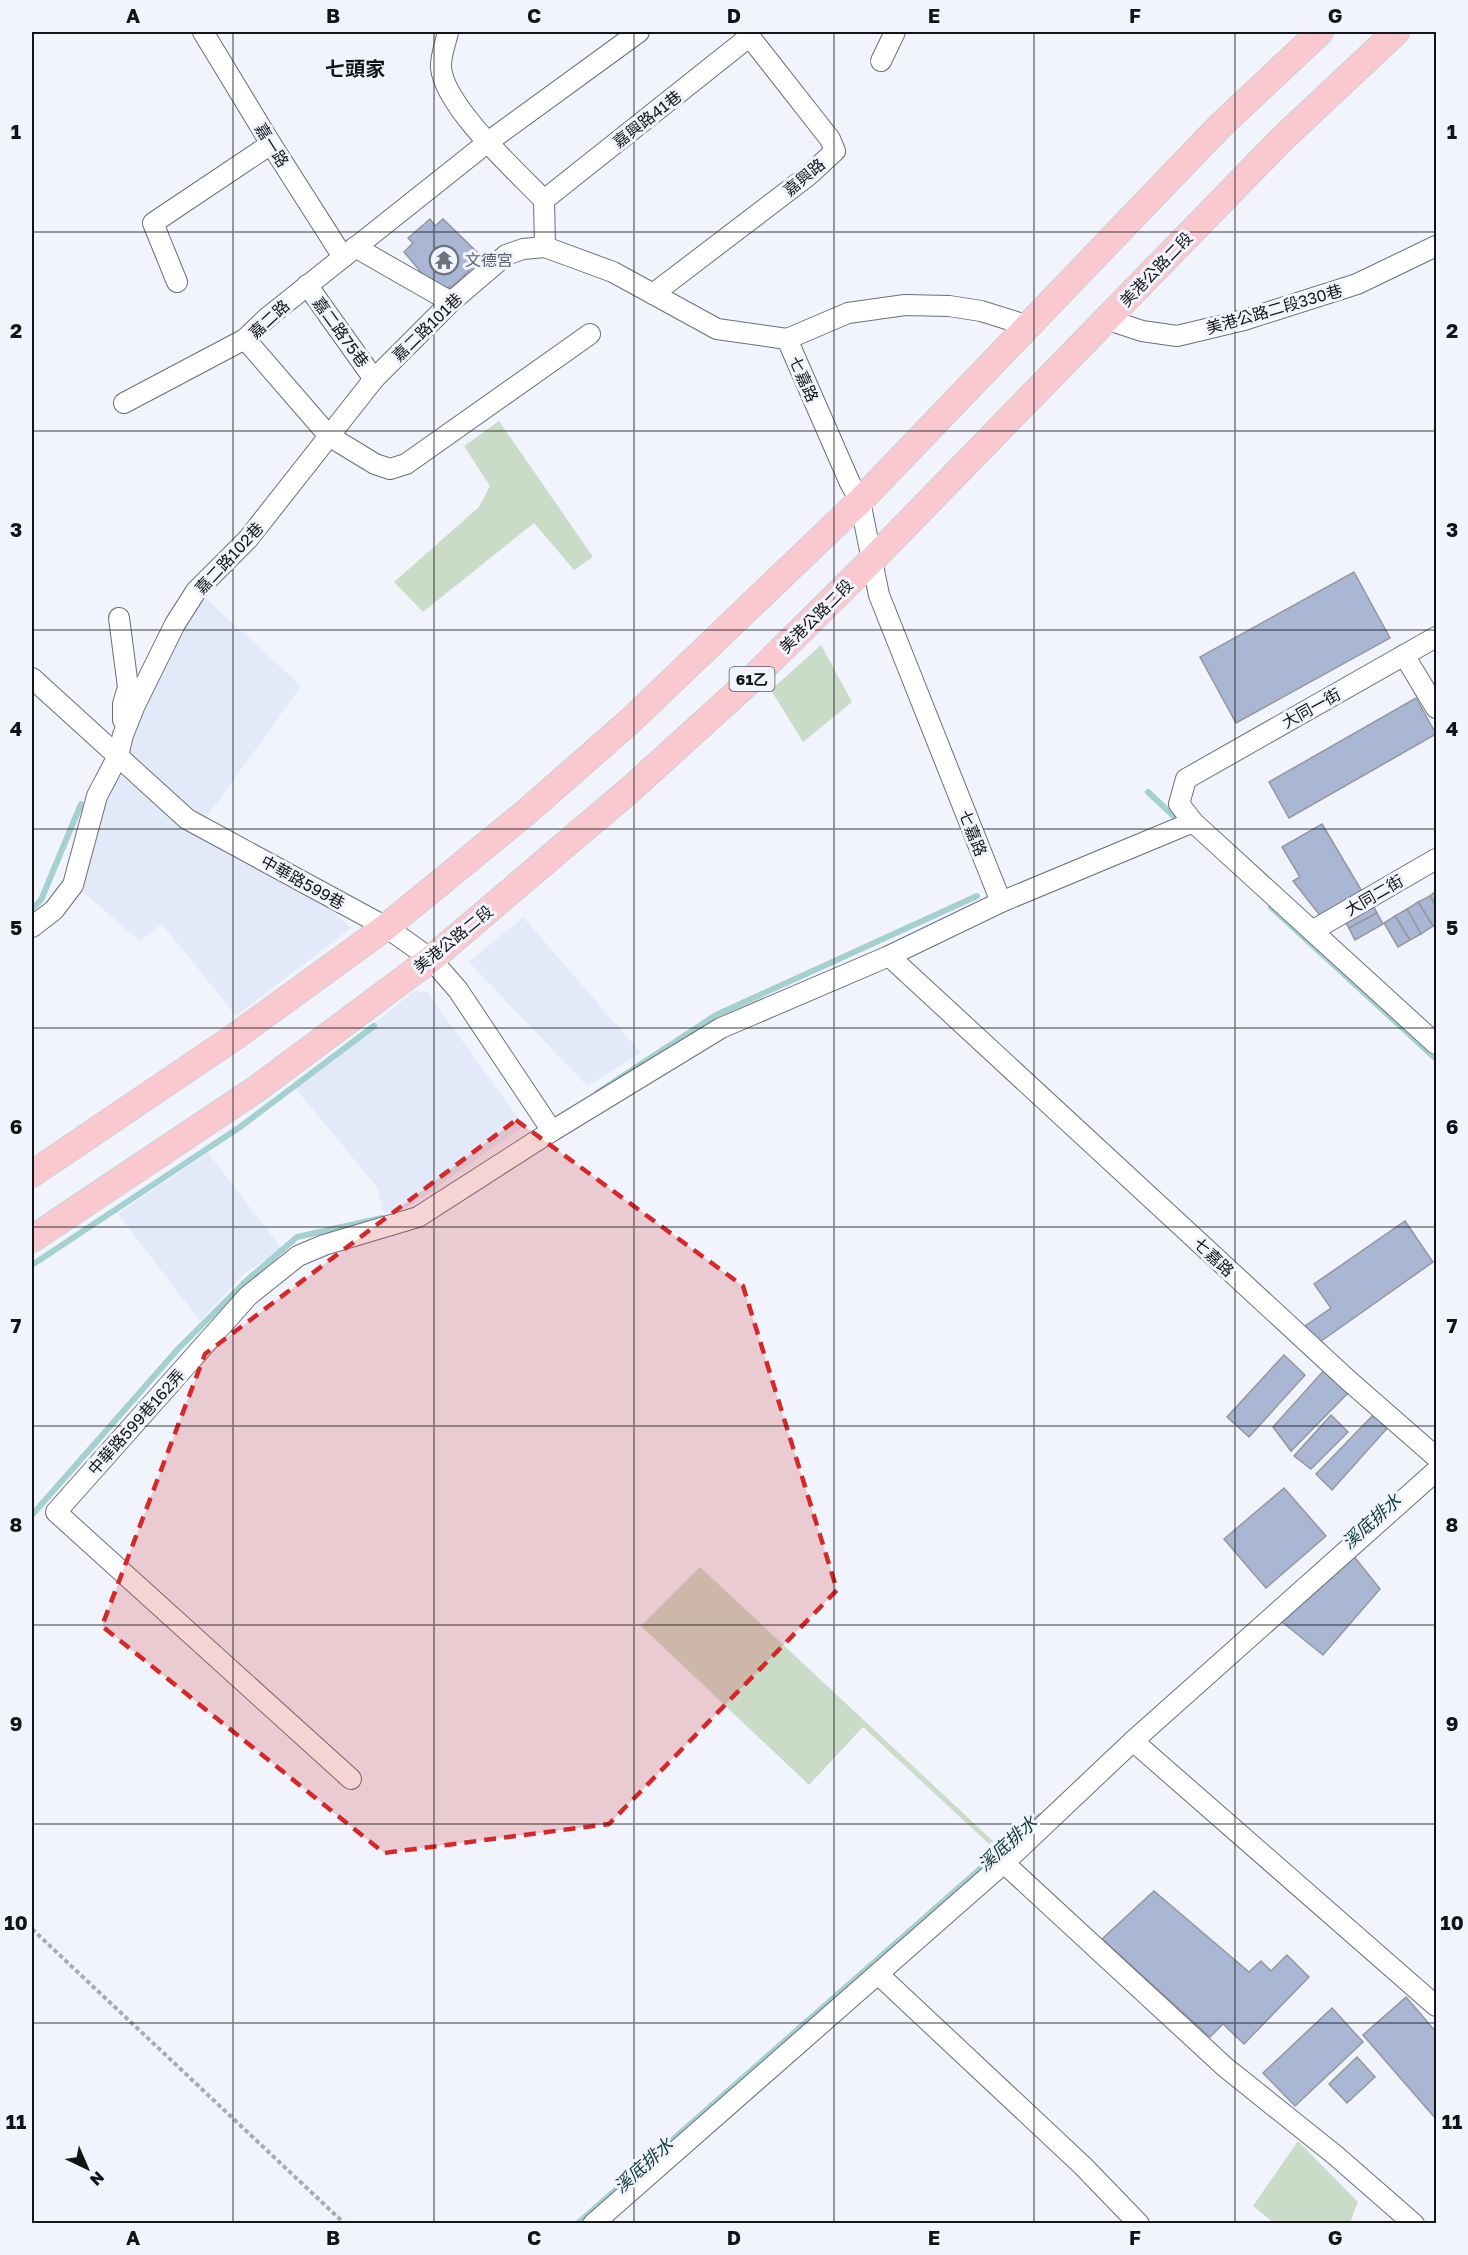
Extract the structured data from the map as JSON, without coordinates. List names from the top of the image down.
{
  "streets": {
    "main road": ["美港公路二段", "61乙"],
    "street": [
      "嘉興路41巷",
      "嘉一路",
      "嘉興路",
      "美港公路二段330巷",
      "嘉二路",
      "嘉二路101巷",
      "嘉二路75巷",
      "七嘉路",
      "嘉二路102巷",
      "大同一街",
      "中華路599巷",
      "大同二街",
      "中華路599巷162弄"
    ]
  },
  "crossings": [
    ["嘉興路41巷", "嘉興路"],
    ["嘉一路", "嘉二路"],
    ["嘉興路", "七嘉路"],
    ["美港公路二段", "美港公路二段330巷"],
    ["美港公路二段", "七嘉路"],
    ["美港公路二段", "中華路599巷"],
    ["嘉二路", "嘉二路101巷"],
    ["嘉二路", "嘉二路75巷"],
    ["嘉二路", "嘉二路102巷"],
    ["嘉二路101巷", "嘉二路75巷"],
    ["嘉二路101巷", "七嘉路"],
    ["嘉二路101巷", "嘉二路102巷"],
    ["嘉二路102巷", "中華路599巷"],
    ["中華路599巷", "中華路599巷162弄"]
  ],
  "districts": ["七頭家"],
  "water": ["溪底排水"],
  "places": {
    "temple": ["文德宮"]
  },
  "north": "bottom right",
  "grid": {
    "columns": [
      "A",
      "B",
      "C",
      "D",
      "E",
      "F",
      "G"
    ],
    "rows": [
      "1",
      "2",
      "3",
      "4",
      "5",
      "6",
      "7",
      "8",
      "9",
      "10",
      "11"
    ]
  }
}
